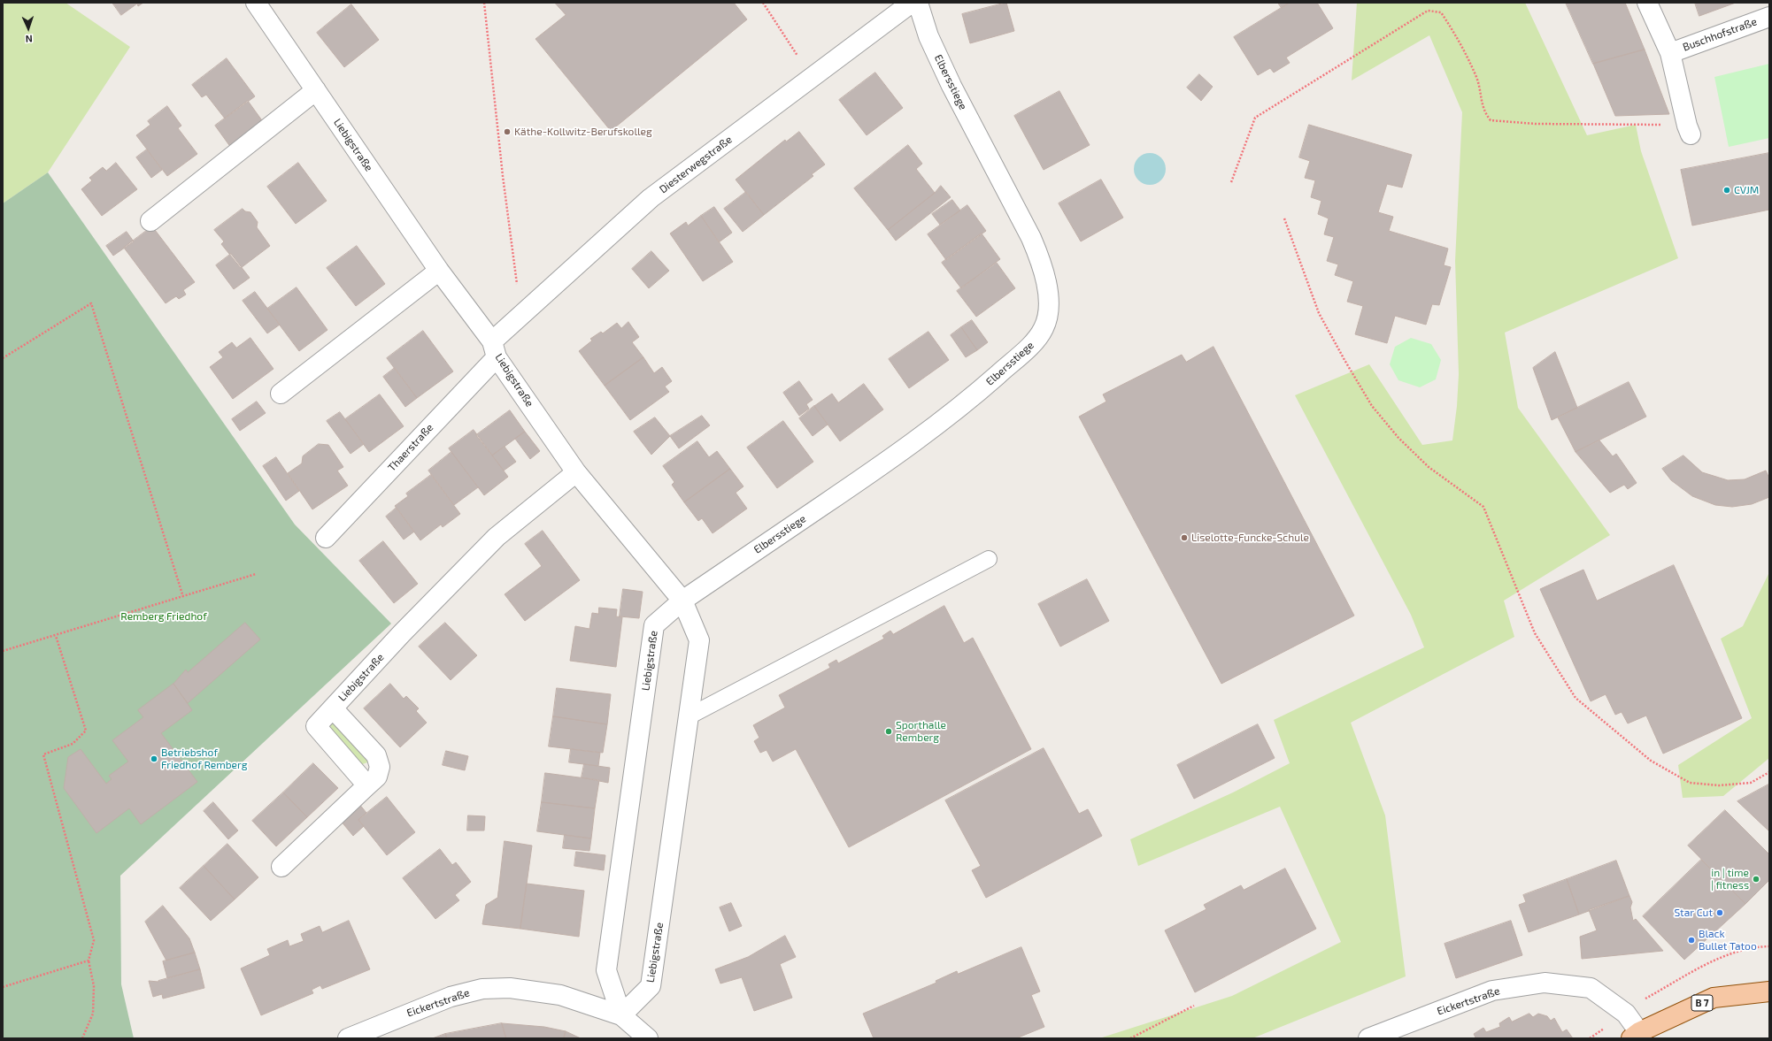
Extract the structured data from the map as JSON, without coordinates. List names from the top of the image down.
{
  "streets": {
    "main road": ["B 7"],
    "street": [
      "Buschhofstraße",
      "Elbersstiege",
      "Liebigstraße",
      "Diesterwegstraße",
      "Thaerstraße",
      "Eickertstraße"
    ]
  },
  "crossings": [
    ["Elbersstiege", "Liebigstraße"],
    ["Liebigstraße", "Diesterwegstraße"],
    ["Liebigstraße", "Thaerstraße"],
    ["Liebigstraße", "Eickertstraße"],
    ["Diesterwegstraße", "Thaerstraße"],
    ["Eickertstraße", "B 7"]
  ],
  "parks": ["Remberg Friedhof"],
  "places": [
    "Käthe-Kollwitz-Berufskolleg",
    "CVJM",
    "Liselotte-Funcke-Schule",
    "Sporthalle Remberg",
    "Betriebshof Friedhof Remberg",
    "in | time | fitness",
    "Star Cut",
    "Black Bullet Tatoo"
  ],
  "north": "bottom"
}
